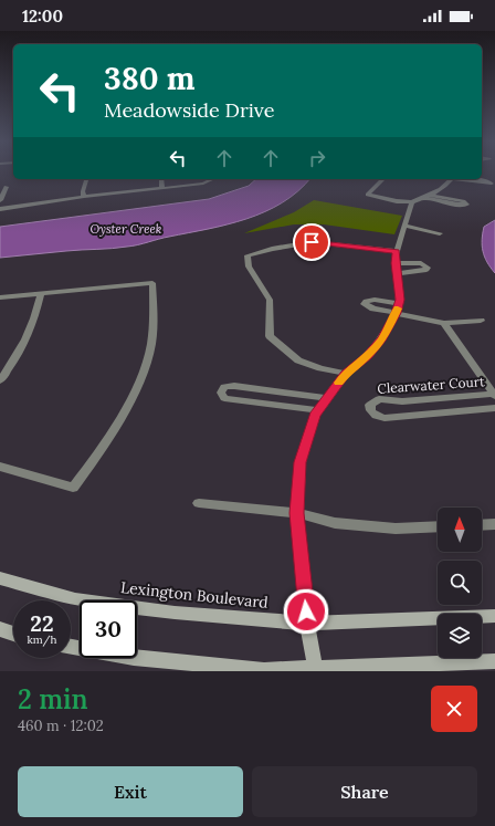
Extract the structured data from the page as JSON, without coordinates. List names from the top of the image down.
{
  "streets": {
    "main road": ["Lexington Boulevard"],
    "street": ["Clearwater Court"]
  },
  "water": ["Oyster Creek"],
  "north": "top",
  "page": {
    "status": "12:00",
    "turn": ["380 m", "Meadowside Drive"],
    "speed": "22 km/h",
    "limit": "30",
    "heading": ["2 min", "460 m · 12:02"],
    "buttons": ["Exit", "Share"]
  }
}
